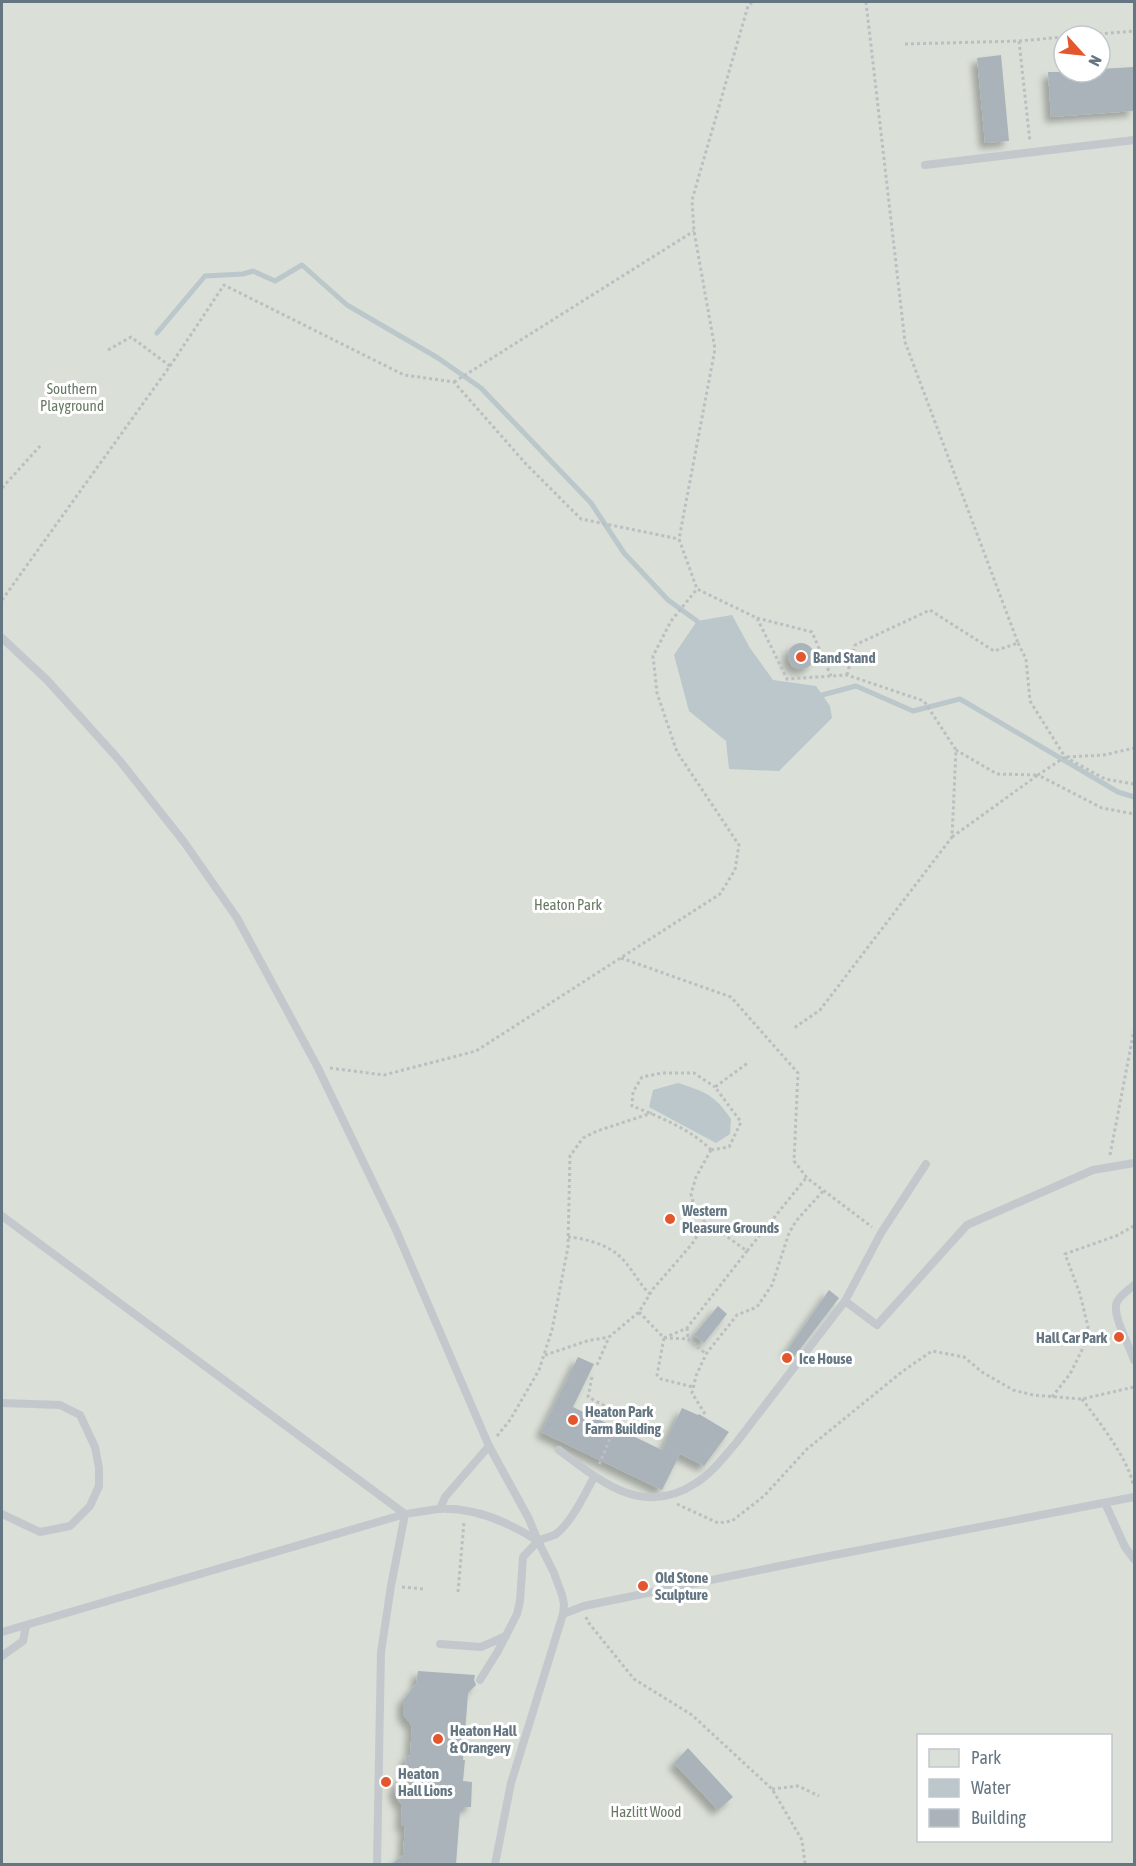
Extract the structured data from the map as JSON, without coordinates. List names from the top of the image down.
{
  "parks": ["Southern Playground", "Heaton Park", "Hazlitt Wood"],
  "places": [
    "Band Stand",
    "Western Pleasure Grounds",
    "Hall Car Park",
    "Ice House",
    "Heaton Park Farm Building",
    "Old Stone Sculpture",
    "Heaton Hall & Orangery",
    "Heaton Hall Lions"
  ],
  "legend": ["Park", "Water", "Building"],
  "north": "bottom right"
}
